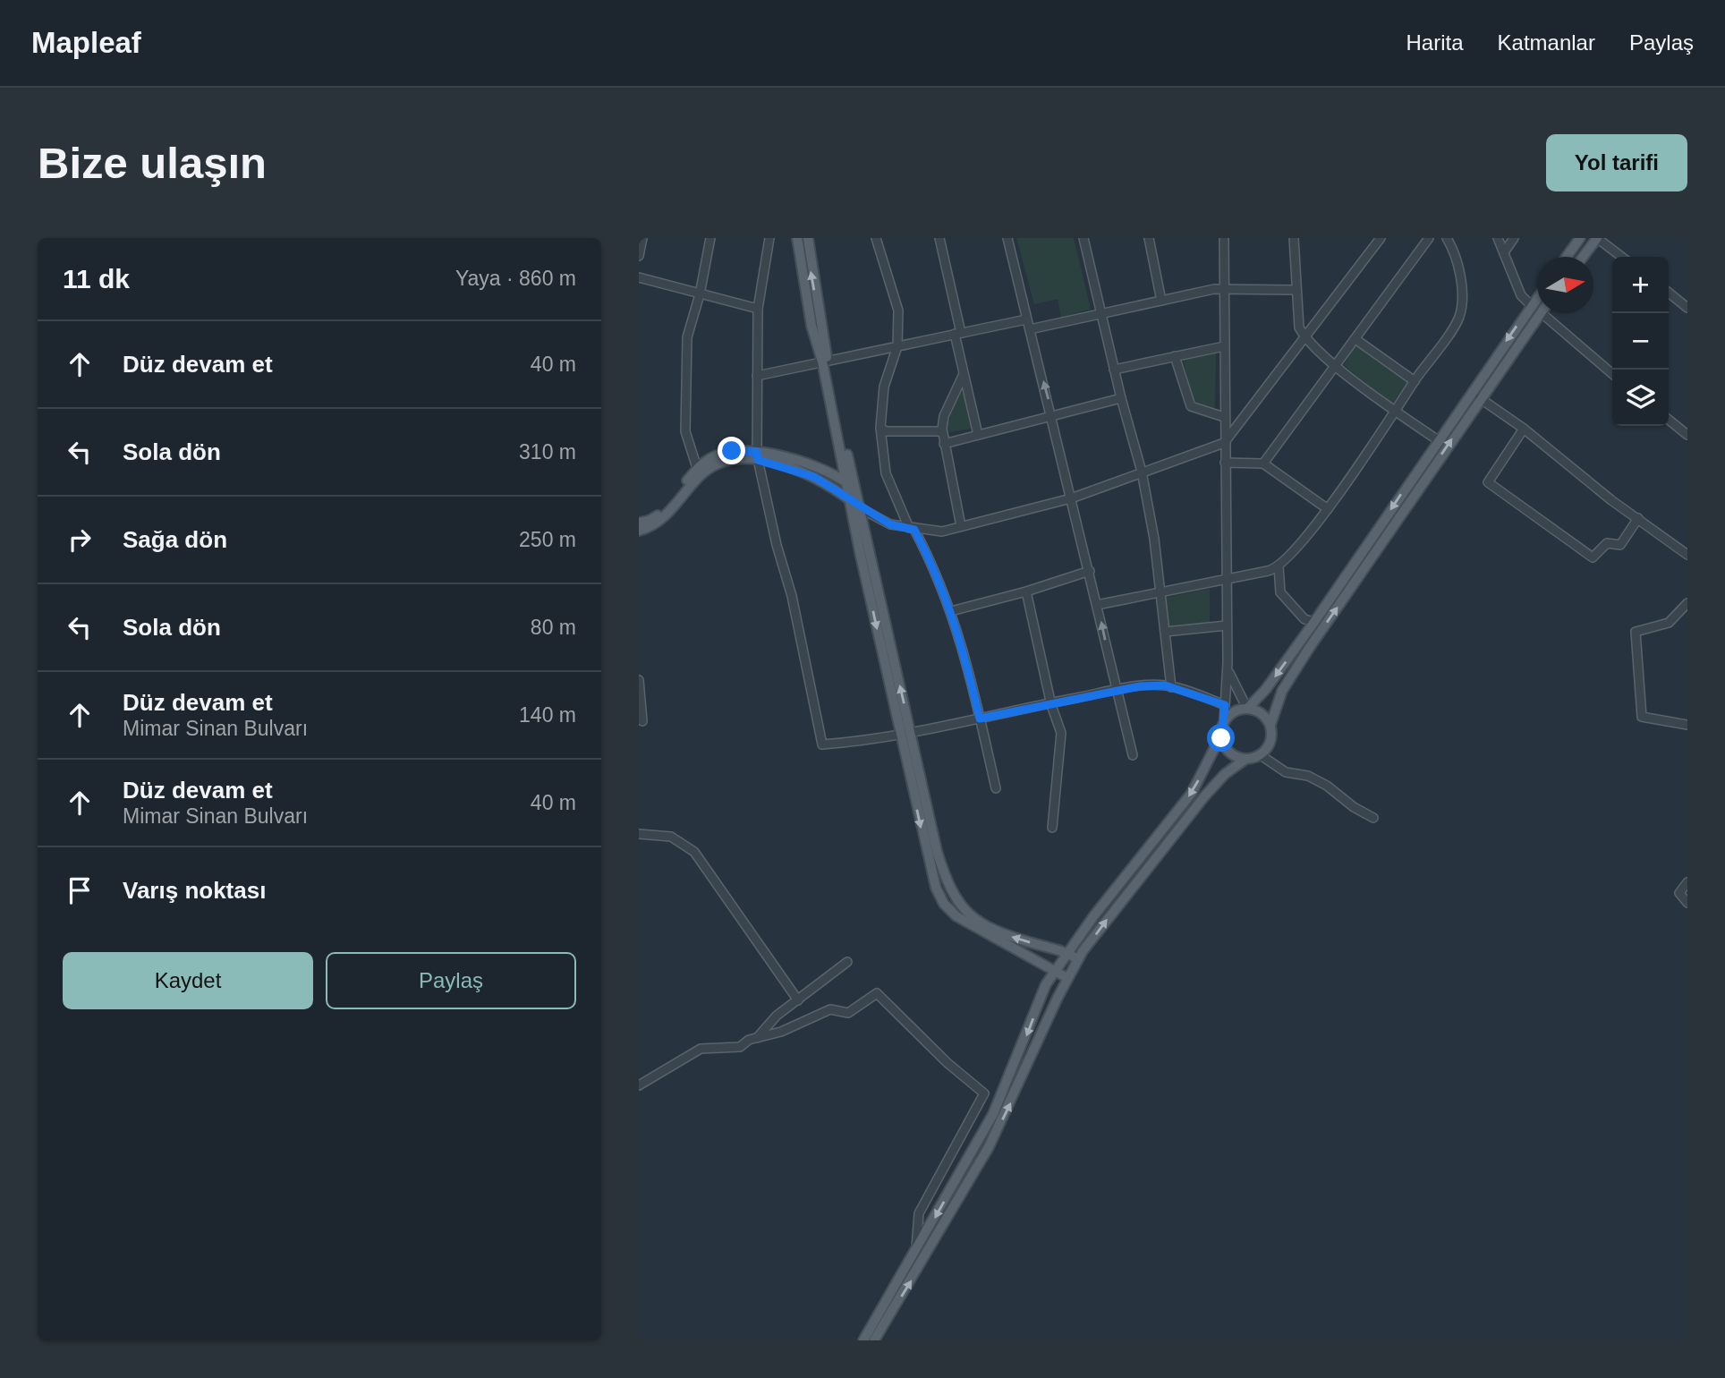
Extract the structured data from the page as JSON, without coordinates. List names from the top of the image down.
{
  "north": "right",
  "page": {
    "header": "Mapleaf",
    "nav": ["Harita", "Katmanlar", "Paylaş"],
    "buttons": [
      "Yol tarifi",
      ["Kaydet", "Paylaş"]
    ],
    "title": "Bize ulaşın",
    "heading": ["11 dk", "Yaya · 860 m"],
    "map_buttons": ["+", "−"],
    "list": [
      ["Düz devam et", "40 m"],
      ["Sola dön", "310 m"],
      ["Sağa dön", "250 m"],
      ["Sola dön", "80 m"],
      ["Düz devam et", "Mimar Sinan Bulvarı", "140 m"],
      ["Düz devam et", "Mimar Sinan Bulvarı", "40 m"],
      "Varış noktası"
    ]
  }
}
